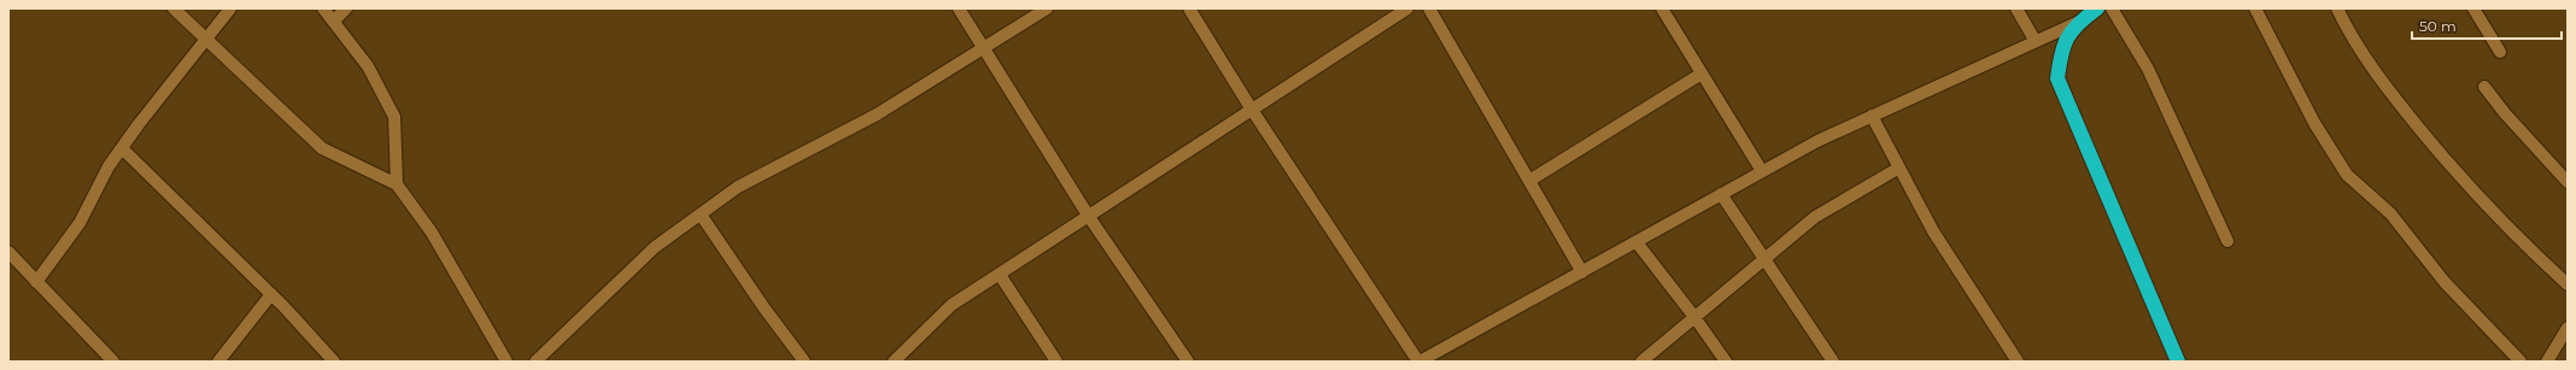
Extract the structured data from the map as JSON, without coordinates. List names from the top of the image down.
{
  "scale_bar": "50 m"
}
